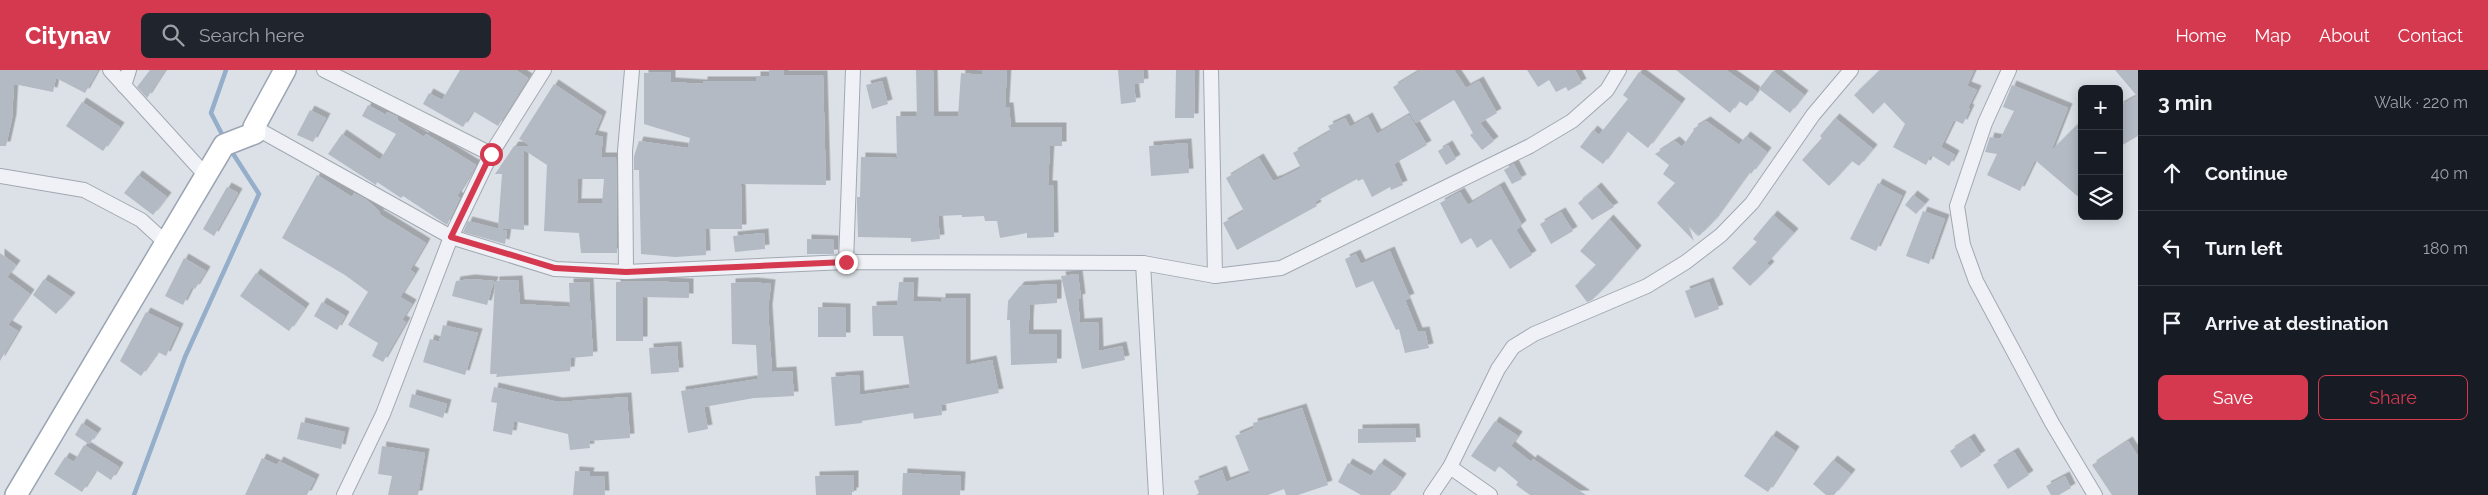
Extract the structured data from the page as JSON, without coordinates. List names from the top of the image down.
{
  "page": {
    "header": "Citynav",
    "search": "Search here",
    "nav": [
      "Home",
      "Map",
      "About",
      "Contact"
    ],
    "heading": ["3 min", "Walk · 220 m"],
    "map_buttons": ["+", "−"],
    "list": [
      ["Continue", "40 m"],
      ["Turn left", "180 m"],
      "Arrive at destination"
    ],
    "buttons": ["Save", "Share"]
  }
}
